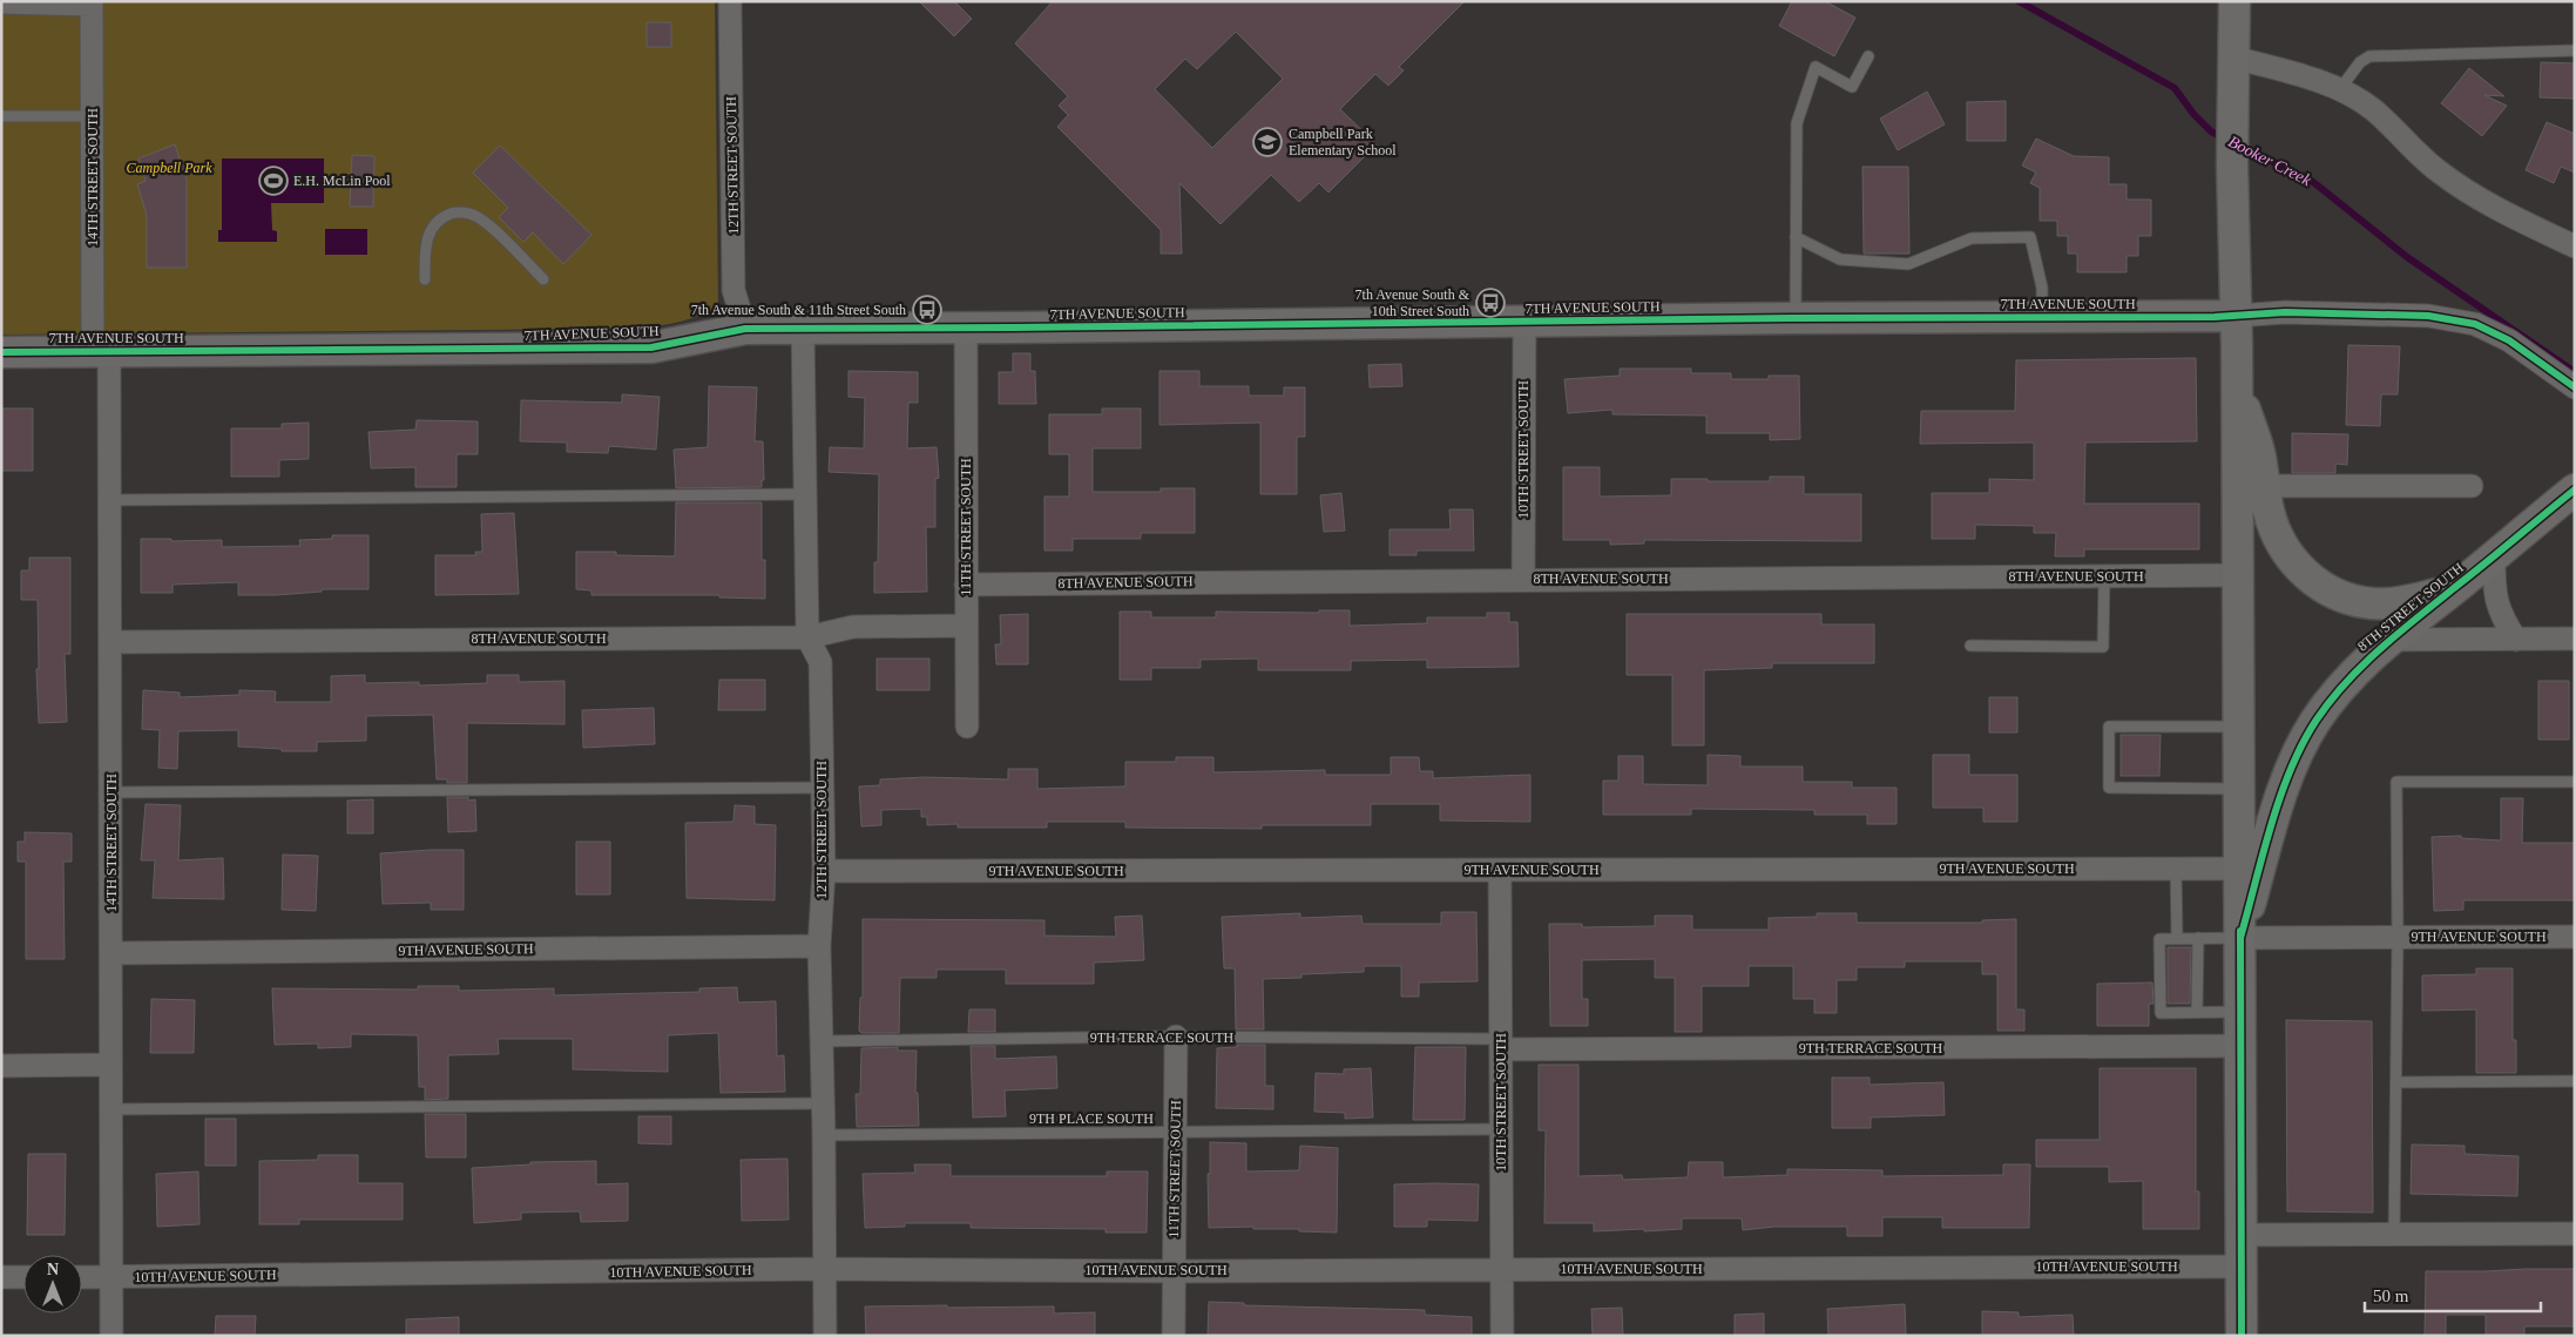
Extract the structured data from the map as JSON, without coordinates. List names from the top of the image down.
{
  "streets": {
    "main road": ["7TH AVENUE SOUTH", "8TH STREET SOUTH"],
    "street": [
      "12TH STREET SOUTH",
      "14TH STREET SOUTH",
      "10TH STREET SOUTH",
      "11TH STREET SOUTH",
      "8TH AVENUE SOUTH",
      "9TH AVENUE SOUTH",
      "9TH TERRACE SOUTH",
      "10TH AVENUE SOUTH"
    ],
    "lane": ["9TH PLACE SOUTH"]
  },
  "crossings": [
    ["12TH STREET SOUTH", "7TH AVENUE SOUTH"],
    ["12TH STREET SOUTH", "8TH AVENUE SOUTH"],
    ["12TH STREET SOUTH", "9TH AVENUE SOUTH"],
    ["12TH STREET SOUTH", "9TH TERRACE SOUTH"],
    ["12TH STREET SOUTH", "9TH PLACE SOUTH"],
    ["12TH STREET SOUTH", "10TH AVENUE SOUTH"],
    ["14TH STREET SOUTH", "7TH AVENUE SOUTH"],
    ["14TH STREET SOUTH", "8TH AVENUE SOUTH"],
    ["14TH STREET SOUTH", "9TH AVENUE SOUTH"],
    ["14TH STREET SOUTH", "10TH AVENUE SOUTH"],
    ["7TH AVENUE SOUTH", "10TH STREET SOUTH"],
    ["7TH AVENUE SOUTH", "11TH STREET SOUTH"],
    ["10TH STREET SOUTH", "8TH AVENUE SOUTH"],
    ["10TH STREET SOUTH", "9TH AVENUE SOUTH"],
    ["10TH STREET SOUTH", "9TH TERRACE SOUTH"],
    ["10TH STREET SOUTH", "9TH PLACE SOUTH"],
    ["10TH STREET SOUTH", "10TH AVENUE SOUTH"],
    ["11TH STREET SOUTH", "8TH AVENUE SOUTH"],
    ["11TH STREET SOUTH", "9TH TERRACE SOUTH"],
    ["11TH STREET SOUTH", "9TH PLACE SOUTH"],
    ["11TH STREET SOUTH", "10TH AVENUE SOUTH"],
    ["8TH STREET SOUTH", "9TH AVENUE SOUTH"]
  ],
  "water": ["Booker Creek"],
  "parks": ["Campbell Park"],
  "places": {
    "school or university": ["Campbell Park Elementary School"],
    "sports": ["E.H. McLin Pool"],
    "bus stop": ["7th Avenue South & 10th Street South", "7th Avenue South & 11th Street South"]
  },
  "scale_bar": "50 m",
  "north": "top"
}
